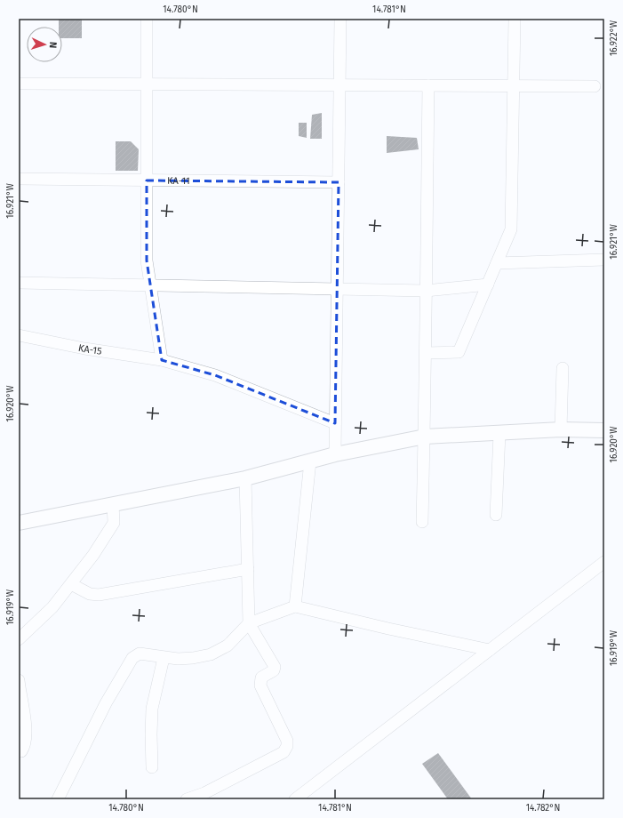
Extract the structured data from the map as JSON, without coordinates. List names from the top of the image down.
{
  "streets": {
    "street": ["KA-11", "KA-15"]
  },
  "north": "right",
  "coordinates": [
    "14.780°N",
    "14.781°N",
    "16.922°W",
    "16.921°W",
    "16.920°W",
    "16.919°W",
    "14.782°N"
  ]
}
